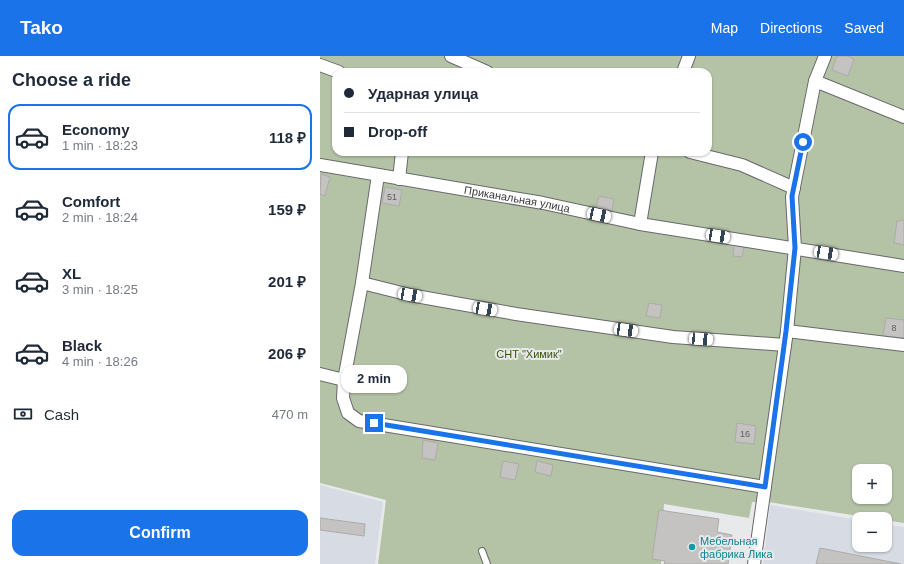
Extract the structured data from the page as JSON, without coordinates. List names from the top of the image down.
{
  "streets": {
    "street": ["Приканальная улица"]
  },
  "parks": ["СНТ \"Химик\""],
  "places": ["Мебельная фабрика Лика"],
  "house_numbers": ["51", "8", "16"],
  "page": {
    "header": "Tako",
    "nav": ["Map", "Directions", "Saved"],
    "heading": "Choose a ride",
    "banner": ["Ударная улица", "Drop-off"],
    "list": [
      {
        "name": "Economy",
        "note": "1 min · 18:23",
        "value": "118 ₽"
      },
      {
        "name": "Comfort",
        "note": "2 min · 18:24",
        "value": "159 ₽"
      },
      {
        "name": "XL",
        "note": "3 min · 18:25",
        "value": "201 ₽"
      },
      {
        "name": "Black",
        "note": "4 min · 18:26",
        "value": "206 ₽"
      }
    ],
    "bubble": "2 min",
    "pay": ["Cash", "470 m"],
    "map_buttons": ["+", "−"],
    "buttons": "Confirm"
  }
}
